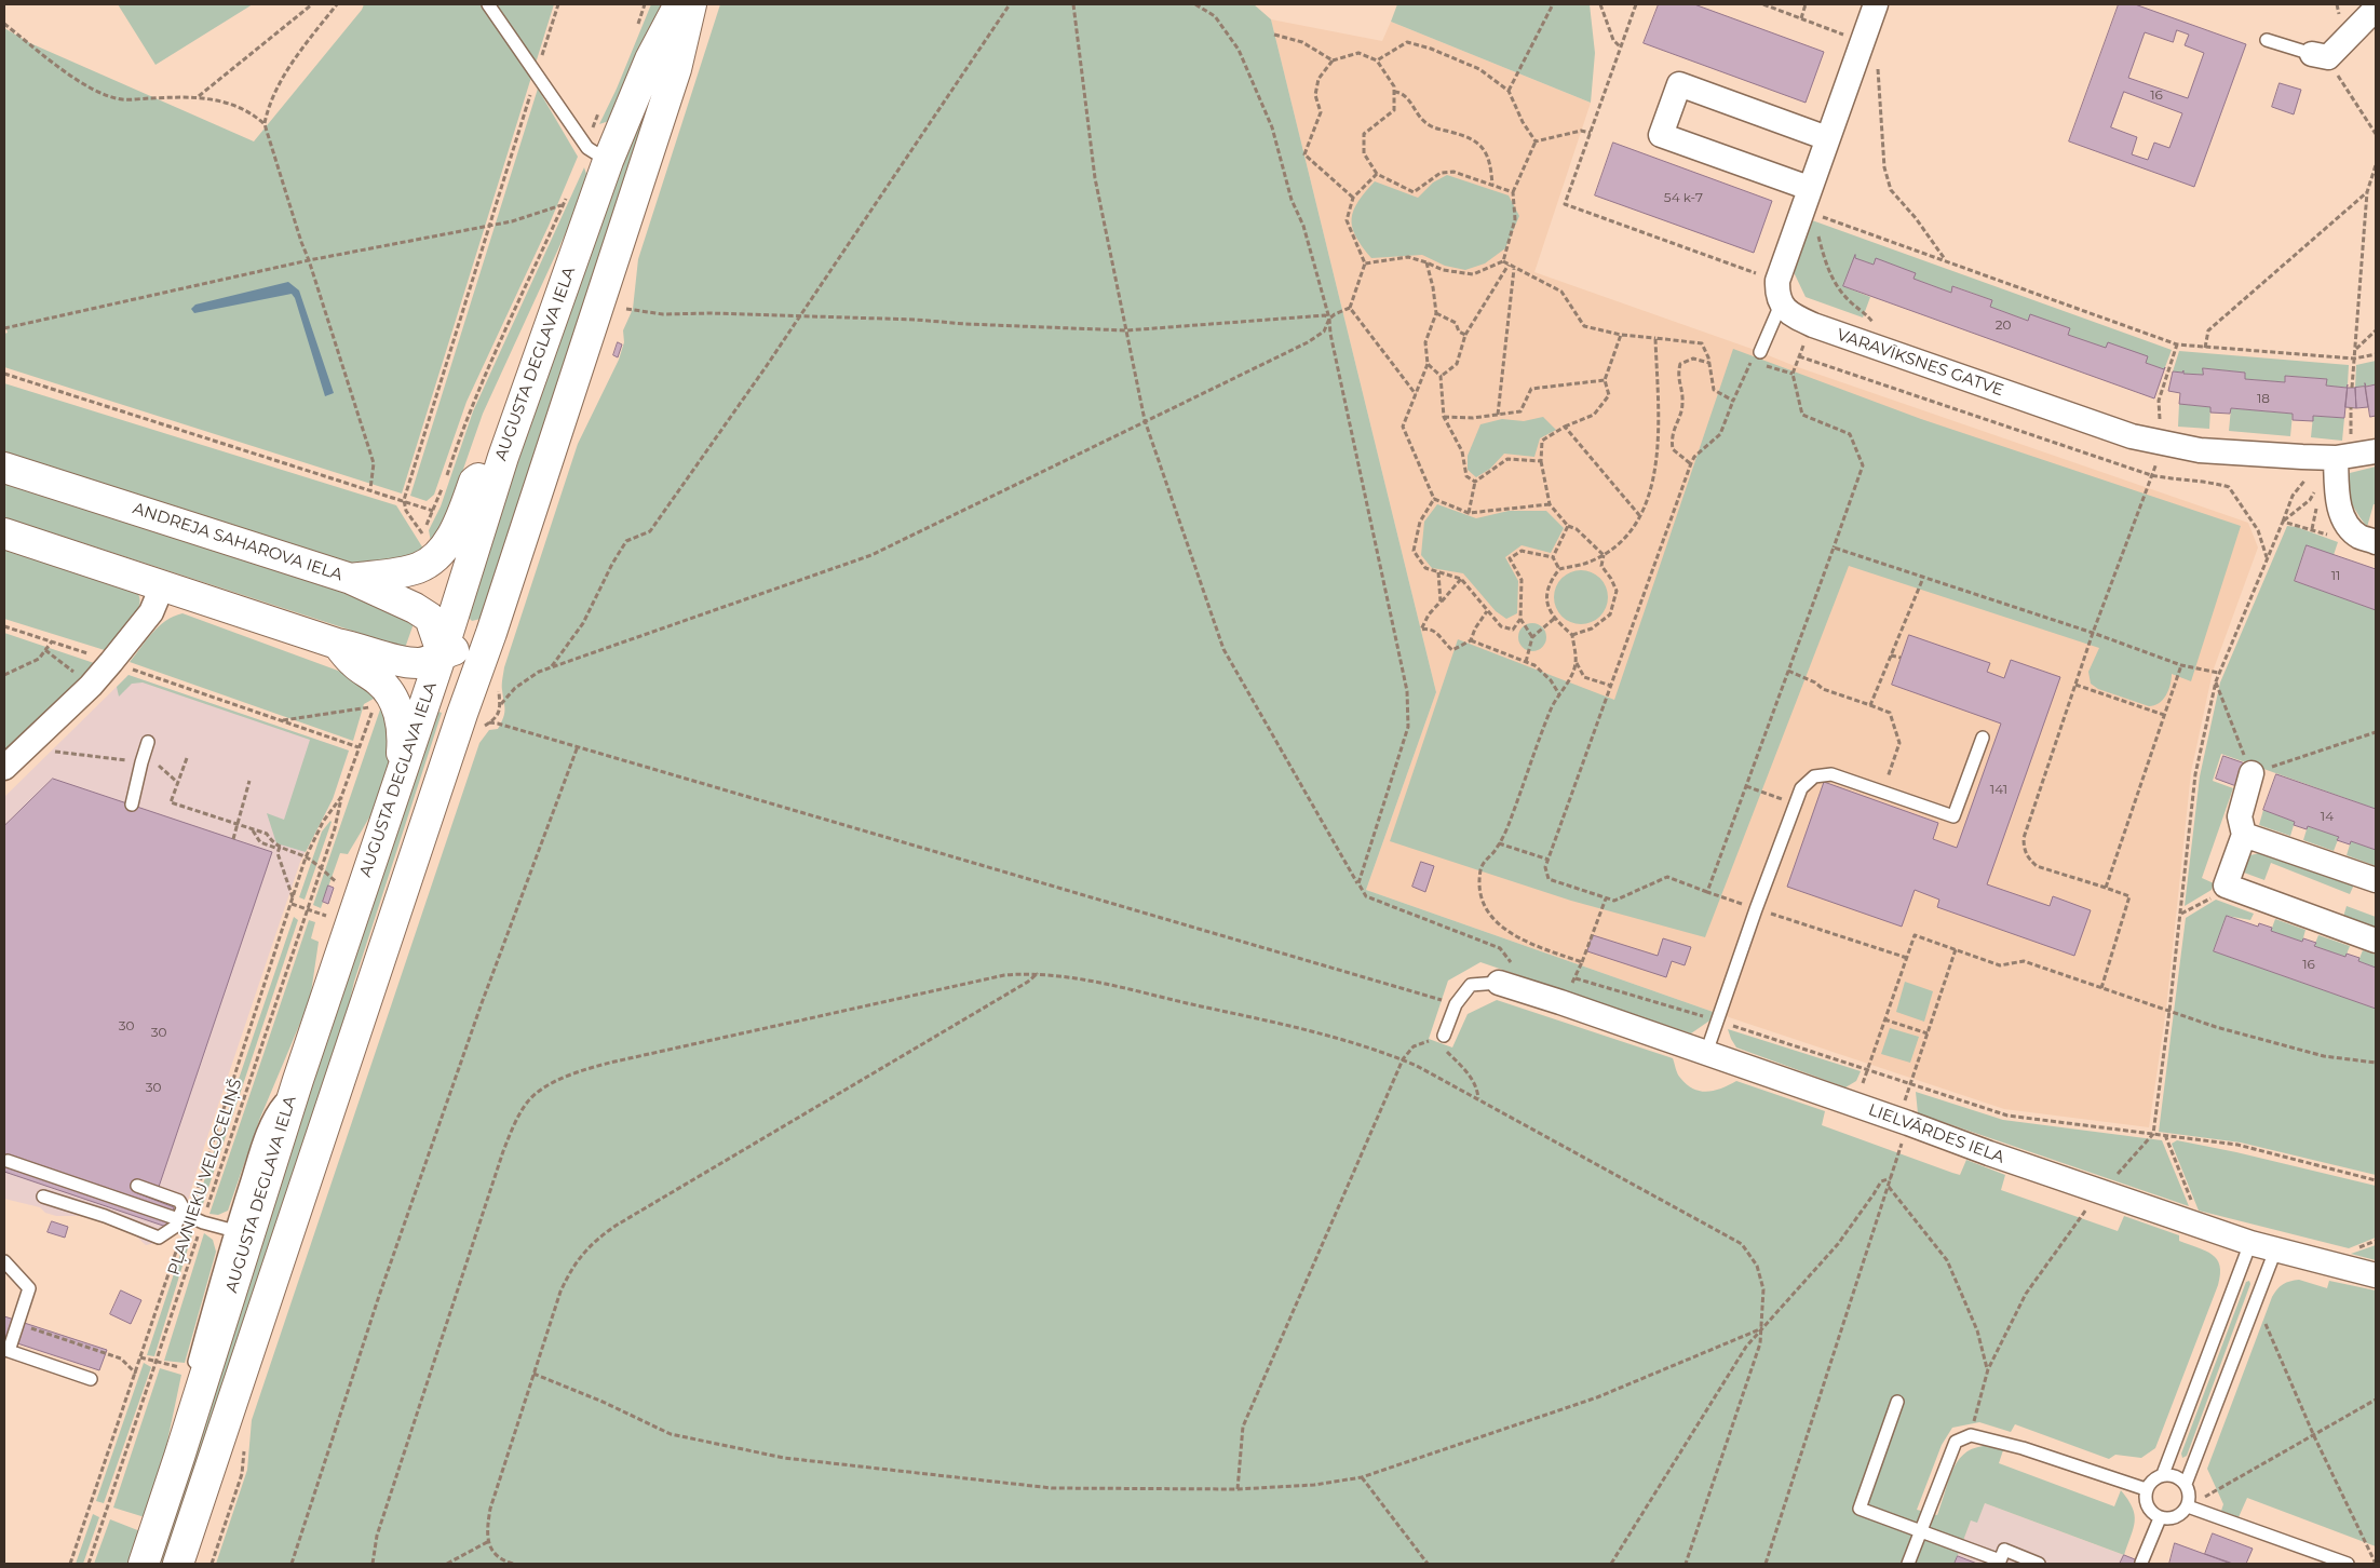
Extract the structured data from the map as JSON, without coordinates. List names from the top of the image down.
{
  "streets": {
    "main road": ["AUGUSTA DEGLAVA IELA", "ANDREJA SAHAROVA IELA"],
    "street": ["VARAVĪKSNES GATVE", "LIELVĀRDES IELA"],
    "path": ["PĻAVNIEKU VELOCELIŅŠ"]
  },
  "crossings": [
    ["AUGUSTA DEGLAVA IELA", "ANDREJA SAHAROVA IELA"]
  ],
  "house_numbers": [
    "16",
    "54 k-7",
    "20",
    "18",
    "11",
    "141",
    "14",
    "16",
    "30",
    "30",
    "30"
  ]
}
